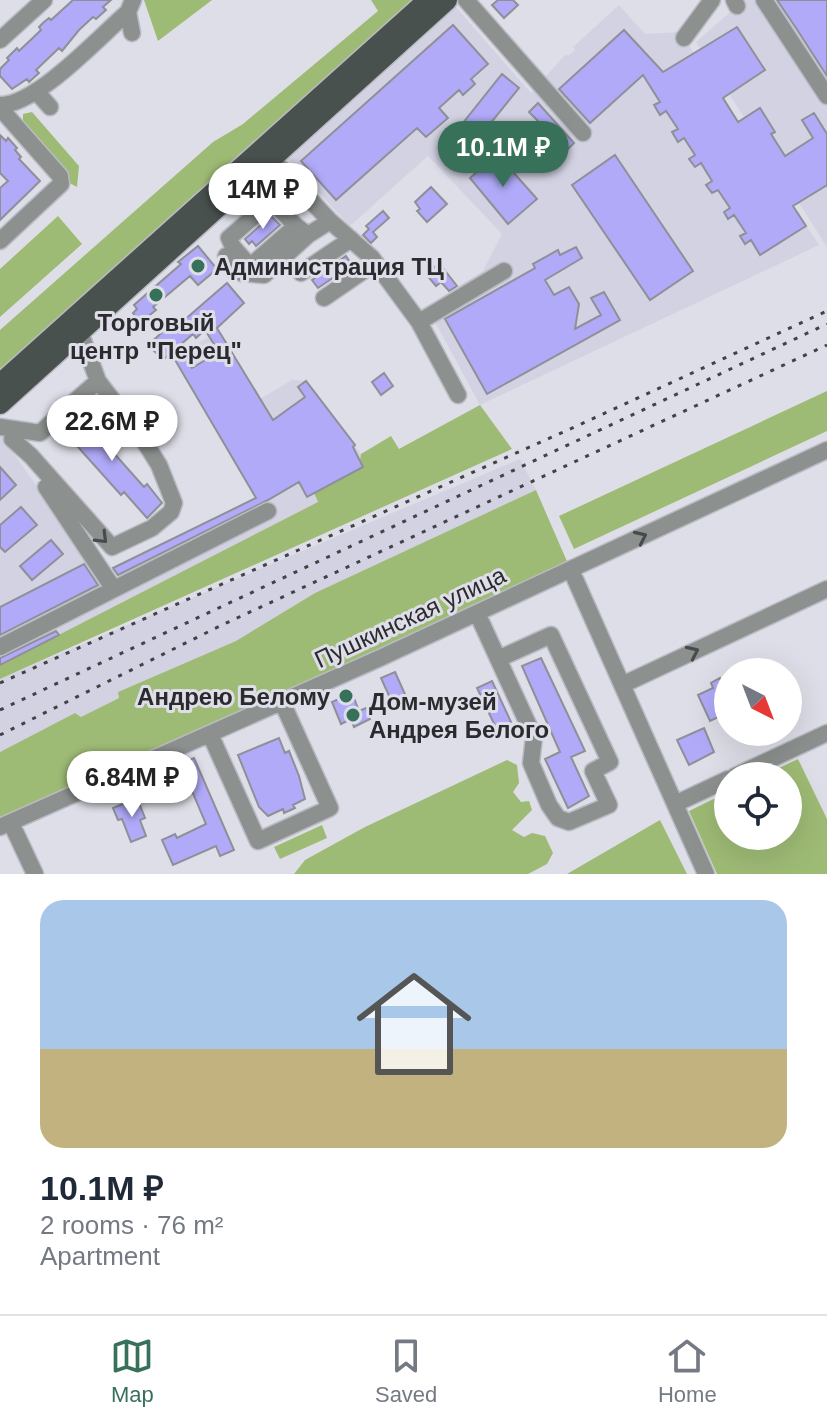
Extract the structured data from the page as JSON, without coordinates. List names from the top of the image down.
{
  "streets": {
    "street": ["Пушкинская улица"]
  },
  "places": [
    "Администрация ТЦ",
    "Торговый центр \"Перец\"",
    "Андрею Белому",
    "Дом-музей Андрея Белого"
  ],
  "north": "bottom right",
  "page": {
    "price": [
      "10.1M ₽",
      "14M ₽",
      "22.6M ₽",
      "6.84M ₽"
    ],
    "list": [
      {
        "name": "10.1M ₽",
        "note": "2 rooms · 76 m² · Apartment"
      }
    ],
    "tabs": ["Map", "Saved", "Home"]
  }
}
